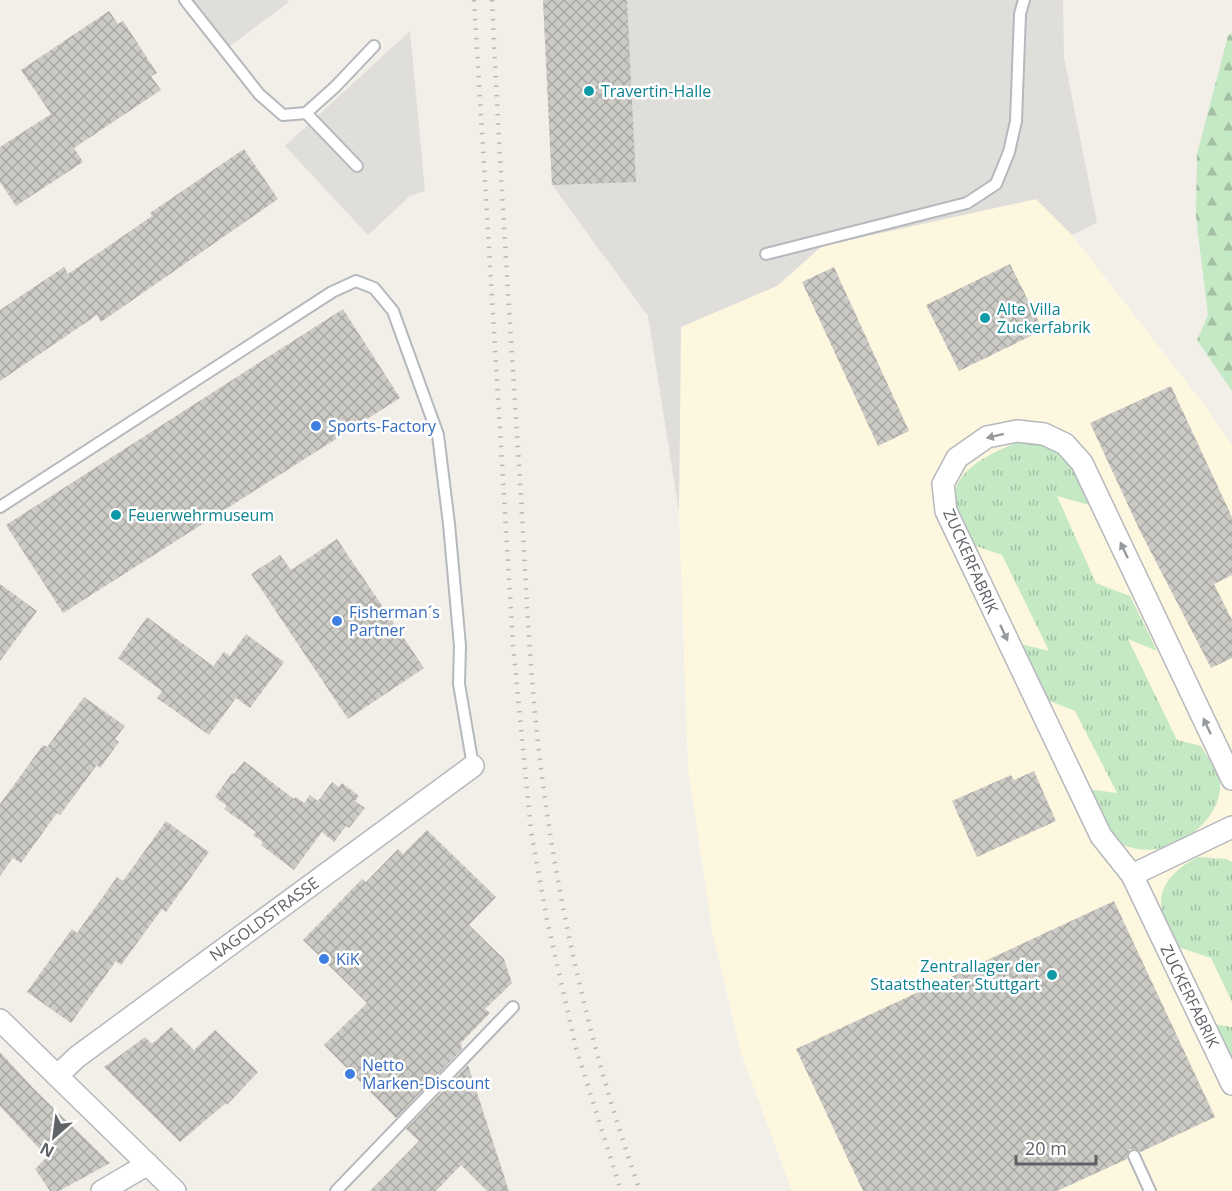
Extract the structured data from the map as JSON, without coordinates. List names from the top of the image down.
{
  "streets": {
    "street": ["ZUCKERFABRIK", "NAGOLDSTRASSE"]
  },
  "places": [
    "Travertin-Halle",
    "Alte Villa Zuckerfabrik",
    "Sports-Factory",
    "Feuerwehrmuseum",
    "Fisherman´s Partner",
    "KiK",
    "Zentrallager der Staatstheater Stuttgart",
    "Netto Marken-Discount"
  ],
  "scale_bar": "20 m",
  "north": "bottom left"
}
